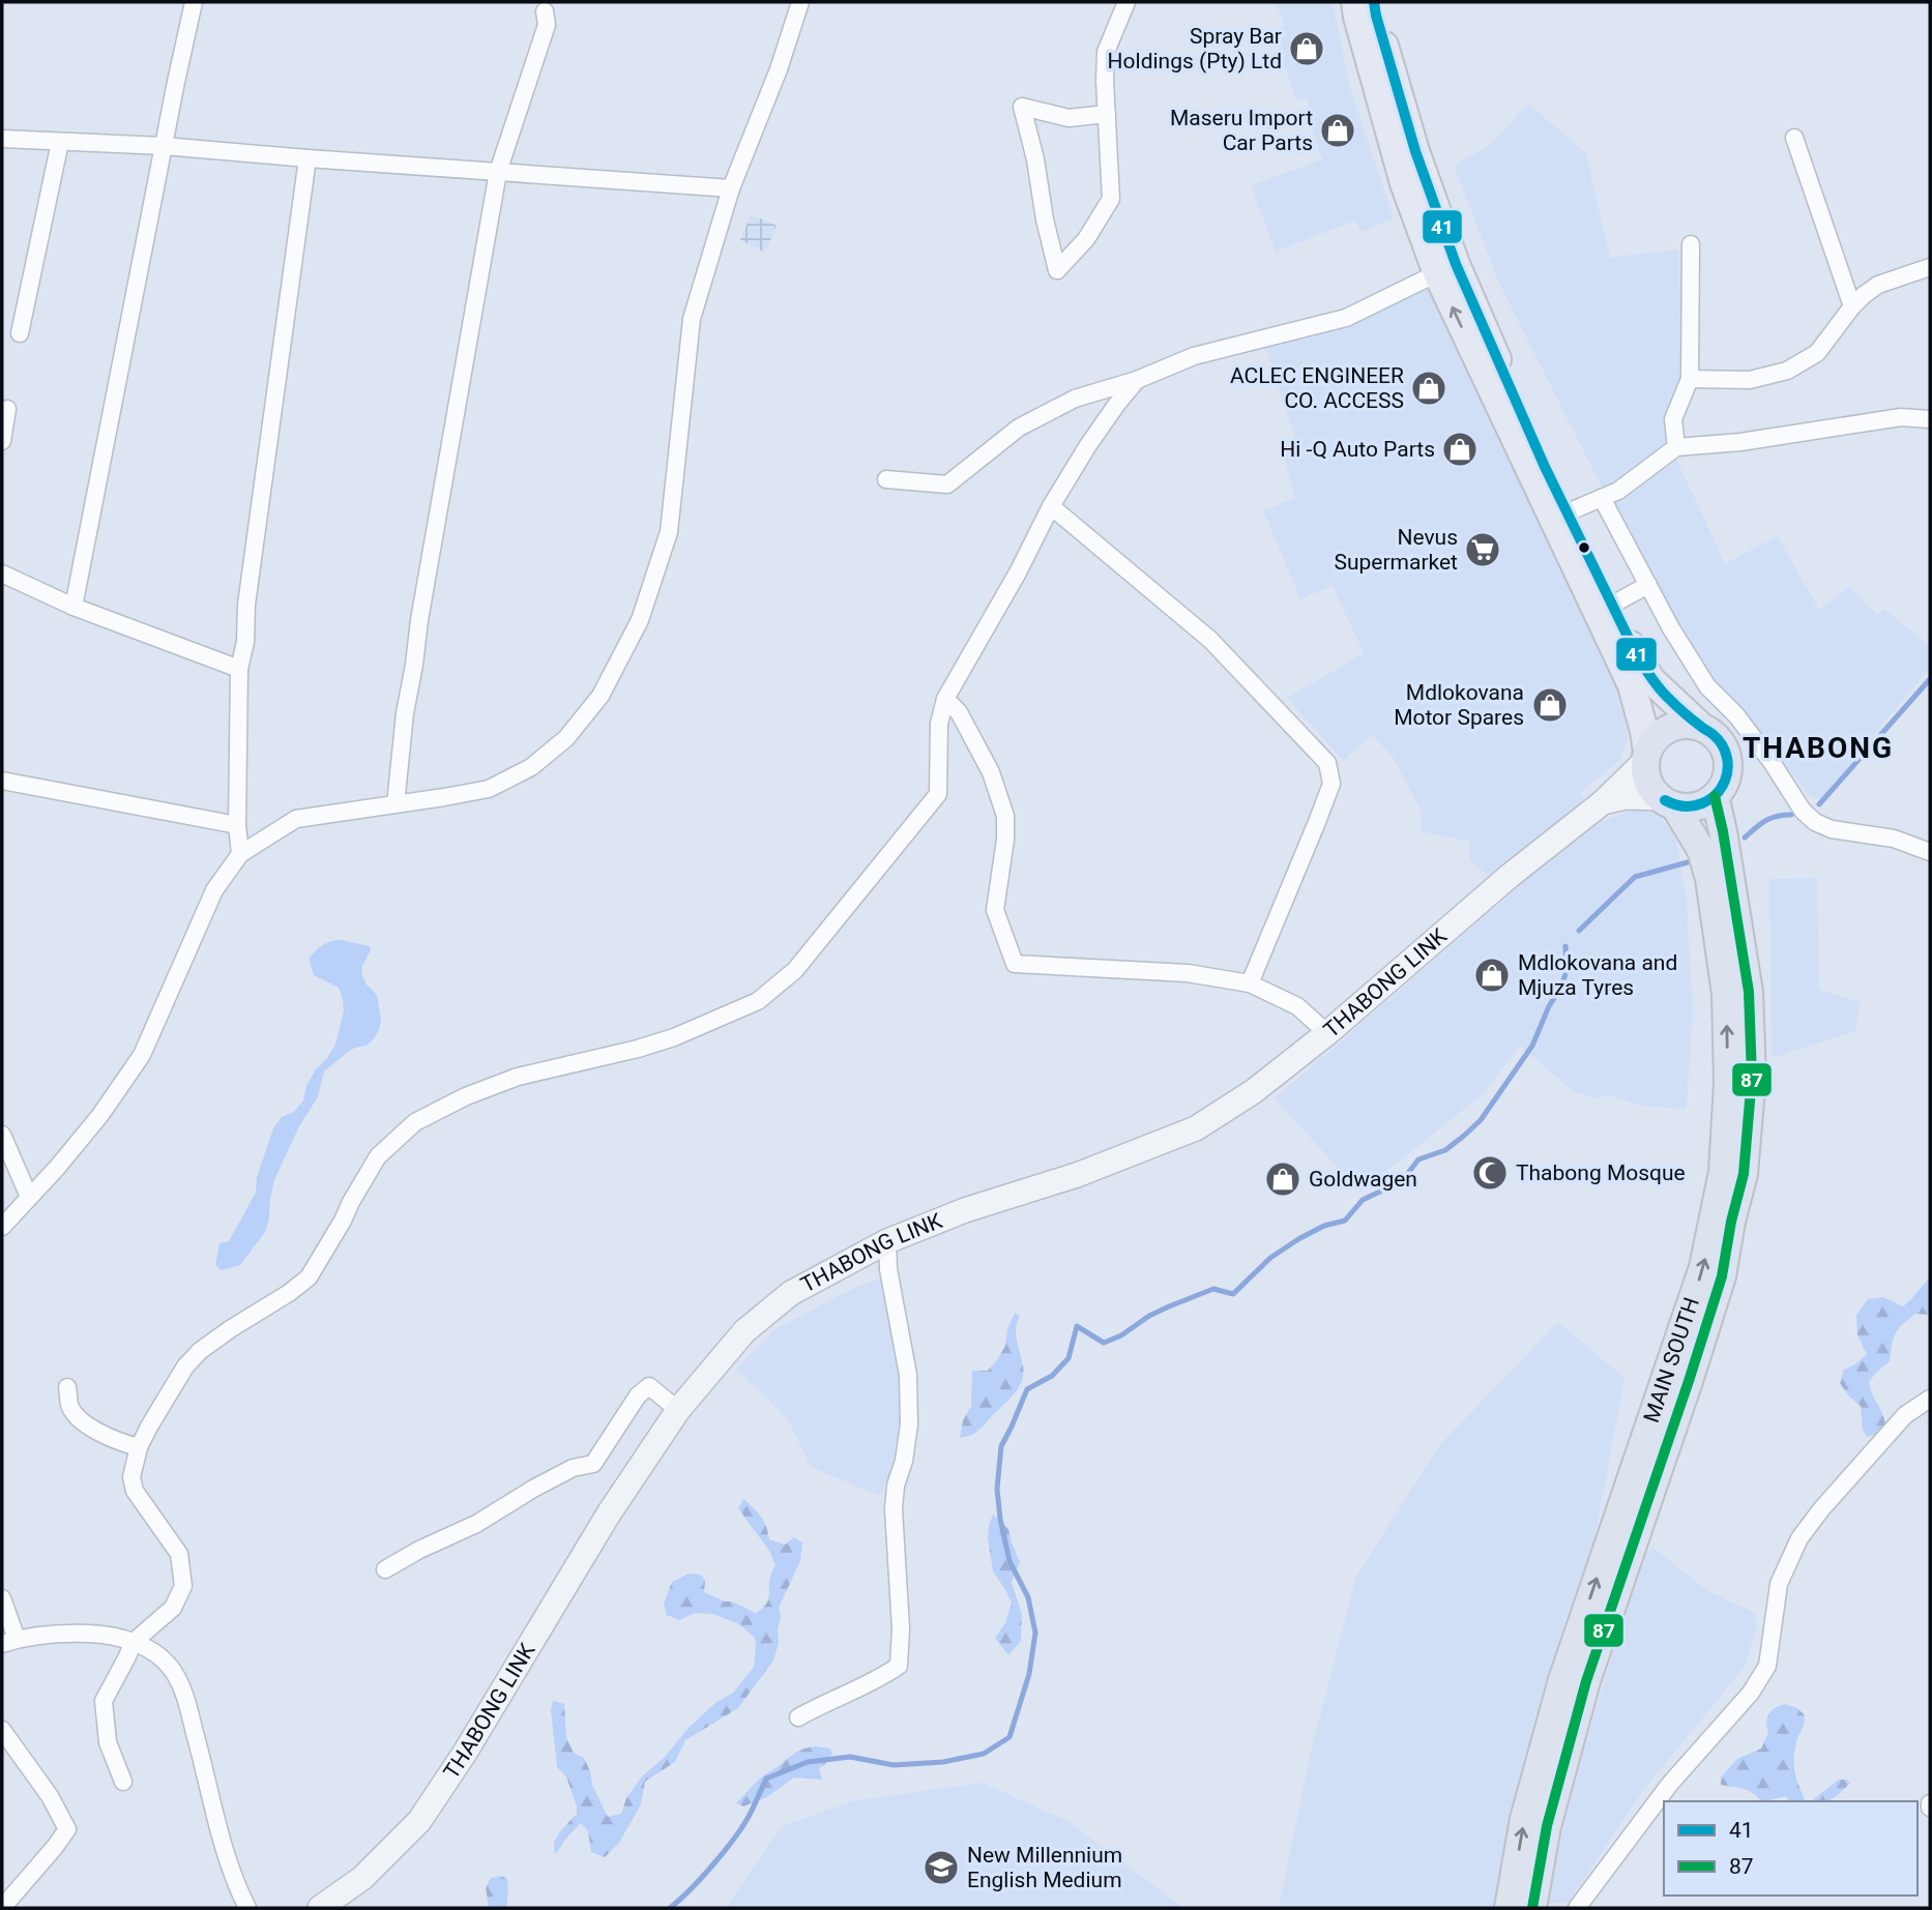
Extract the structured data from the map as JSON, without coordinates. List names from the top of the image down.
{
  "streets": {
    "highway": ["MAIN SOUTH"],
    "main road": ["THABONG LINK"]
  },
  "crossings": [
    ["THABONG LINK", "MAIN SOUTH"]
  ],
  "one_way": ["MAIN SOUTH"],
  "districts": ["THABONG"],
  "places": {
    "shop": [
      "Spray Bar Holdings (Pty) Ltd",
      "Maseru Import Car Parts",
      "ACLEC ENGINEER CO. ACCESS",
      "Hi -Q Auto Parts",
      "Mdlokovana Motor Spares",
      "Mdlokovana and Mjuza Tyres",
      "Goldwagen"
    ],
    "supermarket": ["Nevus Supermarket"],
    "mosque": ["Thabong Mosque"],
    "school or university": ["New Millennium English Medium"]
  },
  "lines": ["transit line 41", "transit line 87"],
  "legend": ["41", "87"]
}
